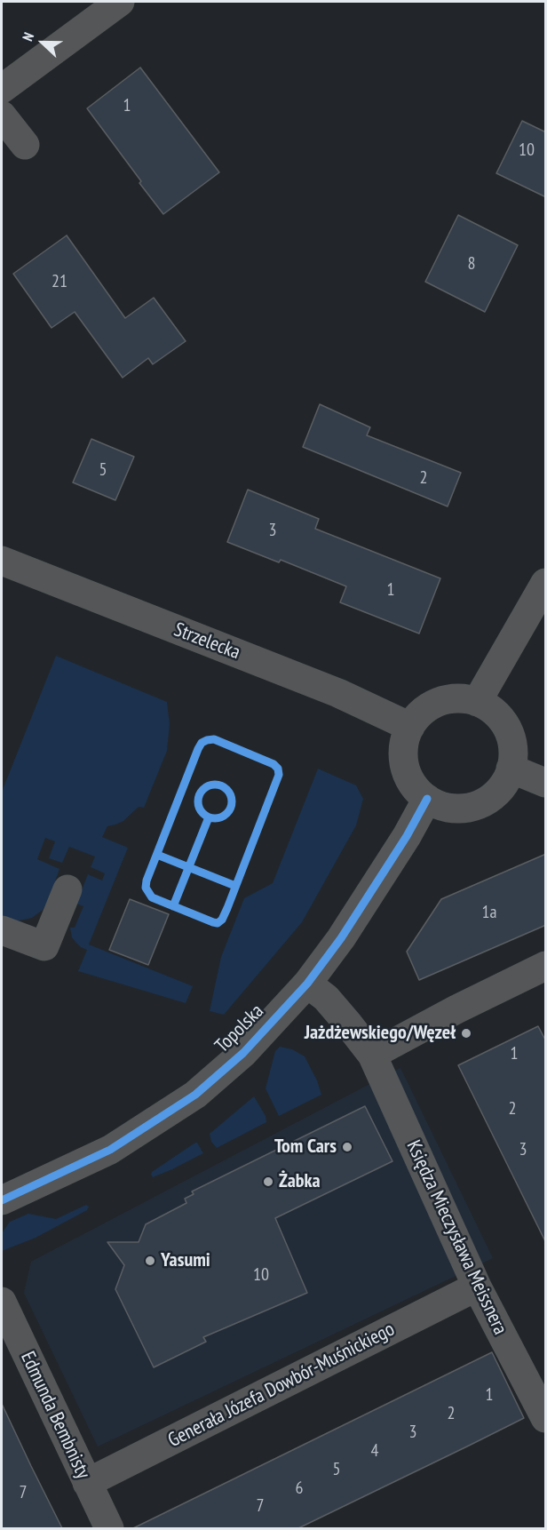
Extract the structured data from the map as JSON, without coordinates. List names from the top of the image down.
{
  "streets": {
    "street": [
      "Strzelecka",
      "Topolska",
      "Księdza Mieczysława Meissnera",
      "Generała Józefa Dowbór-Muśnickiego",
      "Edmunda Bembnisty"
    ]
  },
  "crossings": [
    ["Strzelecka", "Topolska"],
    ["Topolska", "Księdza Mieczysława Meissnera"],
    ["Księdza Mieczysława Meissnera", "Generała Józefa Dowbór-Muśnickiego"],
    ["Generała Józefa Dowbór-Muśnickiego", "Edmunda Bembnisty"]
  ],
  "places": [
    "Jażdżewskiego/Węzeł",
    "Tom Cars",
    "Żabka",
    "Yasumi"
  ],
  "house_numbers": [
    "1",
    "10",
    "8",
    "21",
    "5",
    "2",
    "3",
    "1",
    "1a",
    "1",
    "2",
    "3",
    "10",
    "1",
    "2",
    "3",
    "4",
    "5",
    "6",
    "7",
    "7"
  ],
  "north": "left"
}
